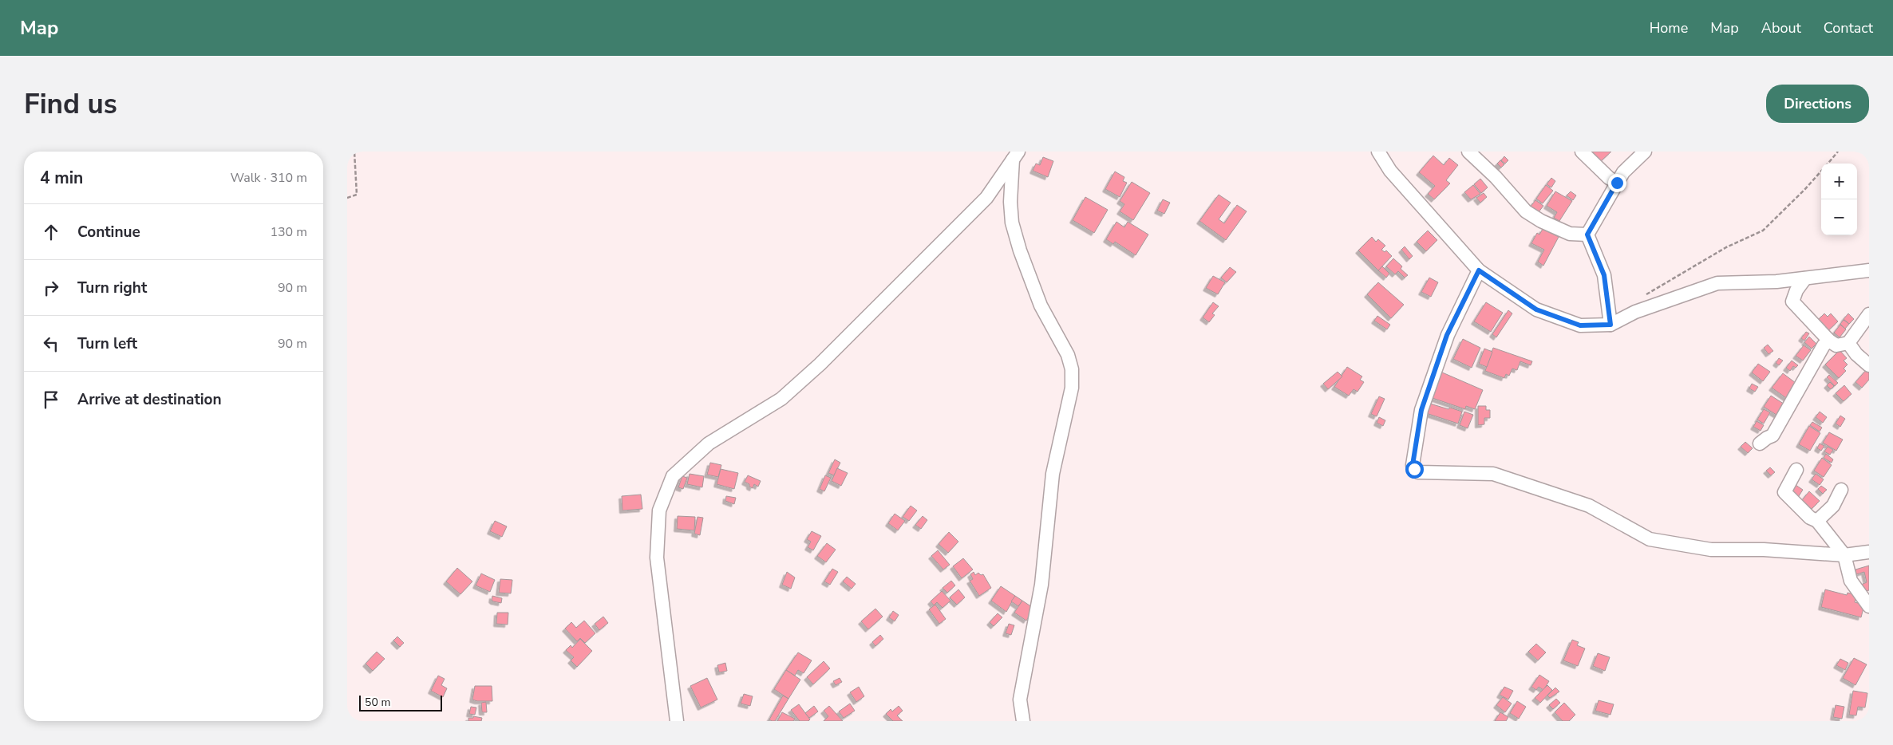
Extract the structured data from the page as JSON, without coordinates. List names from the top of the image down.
{
  "scale_bar": "50 m",
  "page": {
    "header": "Map",
    "nav": [
      "Home",
      "Map",
      "About",
      "Contact"
    ],
    "buttons": "Directions",
    "title": "Find us",
    "heading": ["4 min", "Walk · 310 m"],
    "map_buttons": ["+", "−"],
    "list": [
      ["Continue", "130 m"],
      ["Turn right", "90 m"],
      ["Turn left", "90 m"],
      "Arrive at destination"
    ],
    "scale": "50 m"
  }
}
